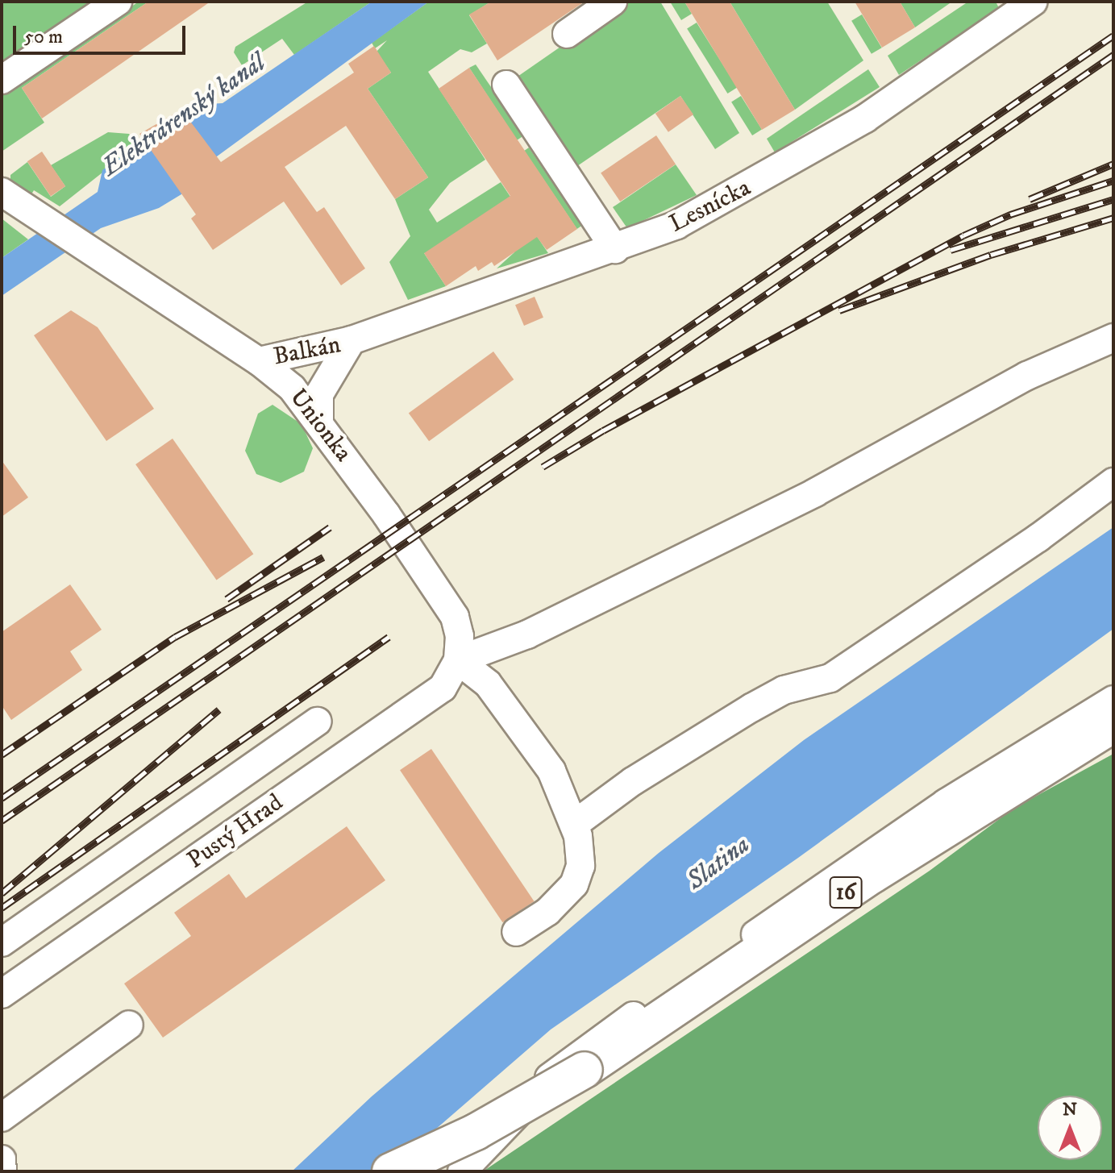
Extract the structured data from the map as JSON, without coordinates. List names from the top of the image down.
{
  "streets": {
    "main road": ["16"],
    "street": [
      "Lesnícka",
      "Balkán",
      "Unionka",
      "Pustý Hrad"
    ]
  },
  "crossings": [
    ["Lesnícka", "Balkán"],
    ["Balkán", "Unionka"],
    ["Unionka", "Pustý Hrad"]
  ],
  "water": ["Elektrárenský kanál", "Slatina"],
  "scale_bar": "50 m",
  "north": "top"
}
